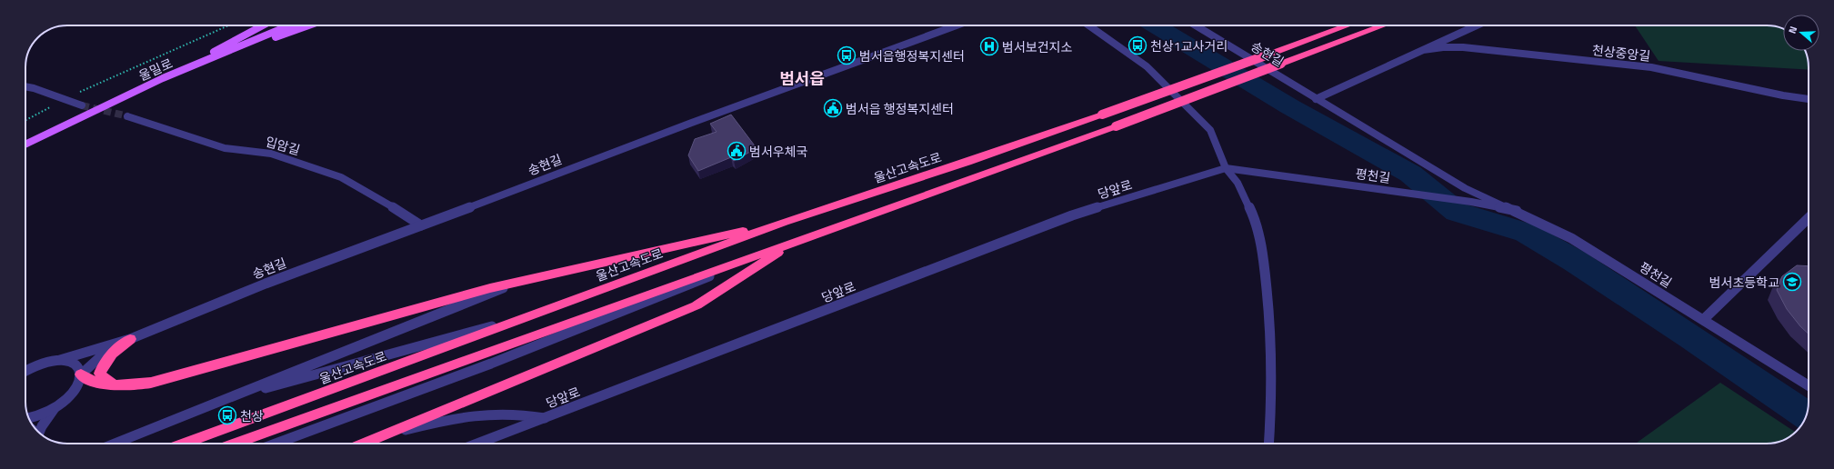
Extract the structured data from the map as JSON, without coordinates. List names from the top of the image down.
{
  "streets": {
    "highway": ["울산고속도로"],
    "main road": ["울밀로"],
    "street": [
      "천상중앙길",
      "송현길",
      "입암길",
      "평천길",
      "당앞로"
    ]
  },
  "crossings": [
    ["송현길", "입암길"],
    ["송현길", "평천길"],
    ["평천길", "당앞로"]
  ],
  "districts": ["범서읍"],
  "places": {
    "bus stop": ["천상1교사거리", "범서읍행정복지센터", "천상"],
    "hospital": ["범서보건지소"],
    "public building": ["범서읍 행정복지센터", "범서우체국"],
    "school or university": ["범서초등학교"]
  },
  "north": "left"
}
